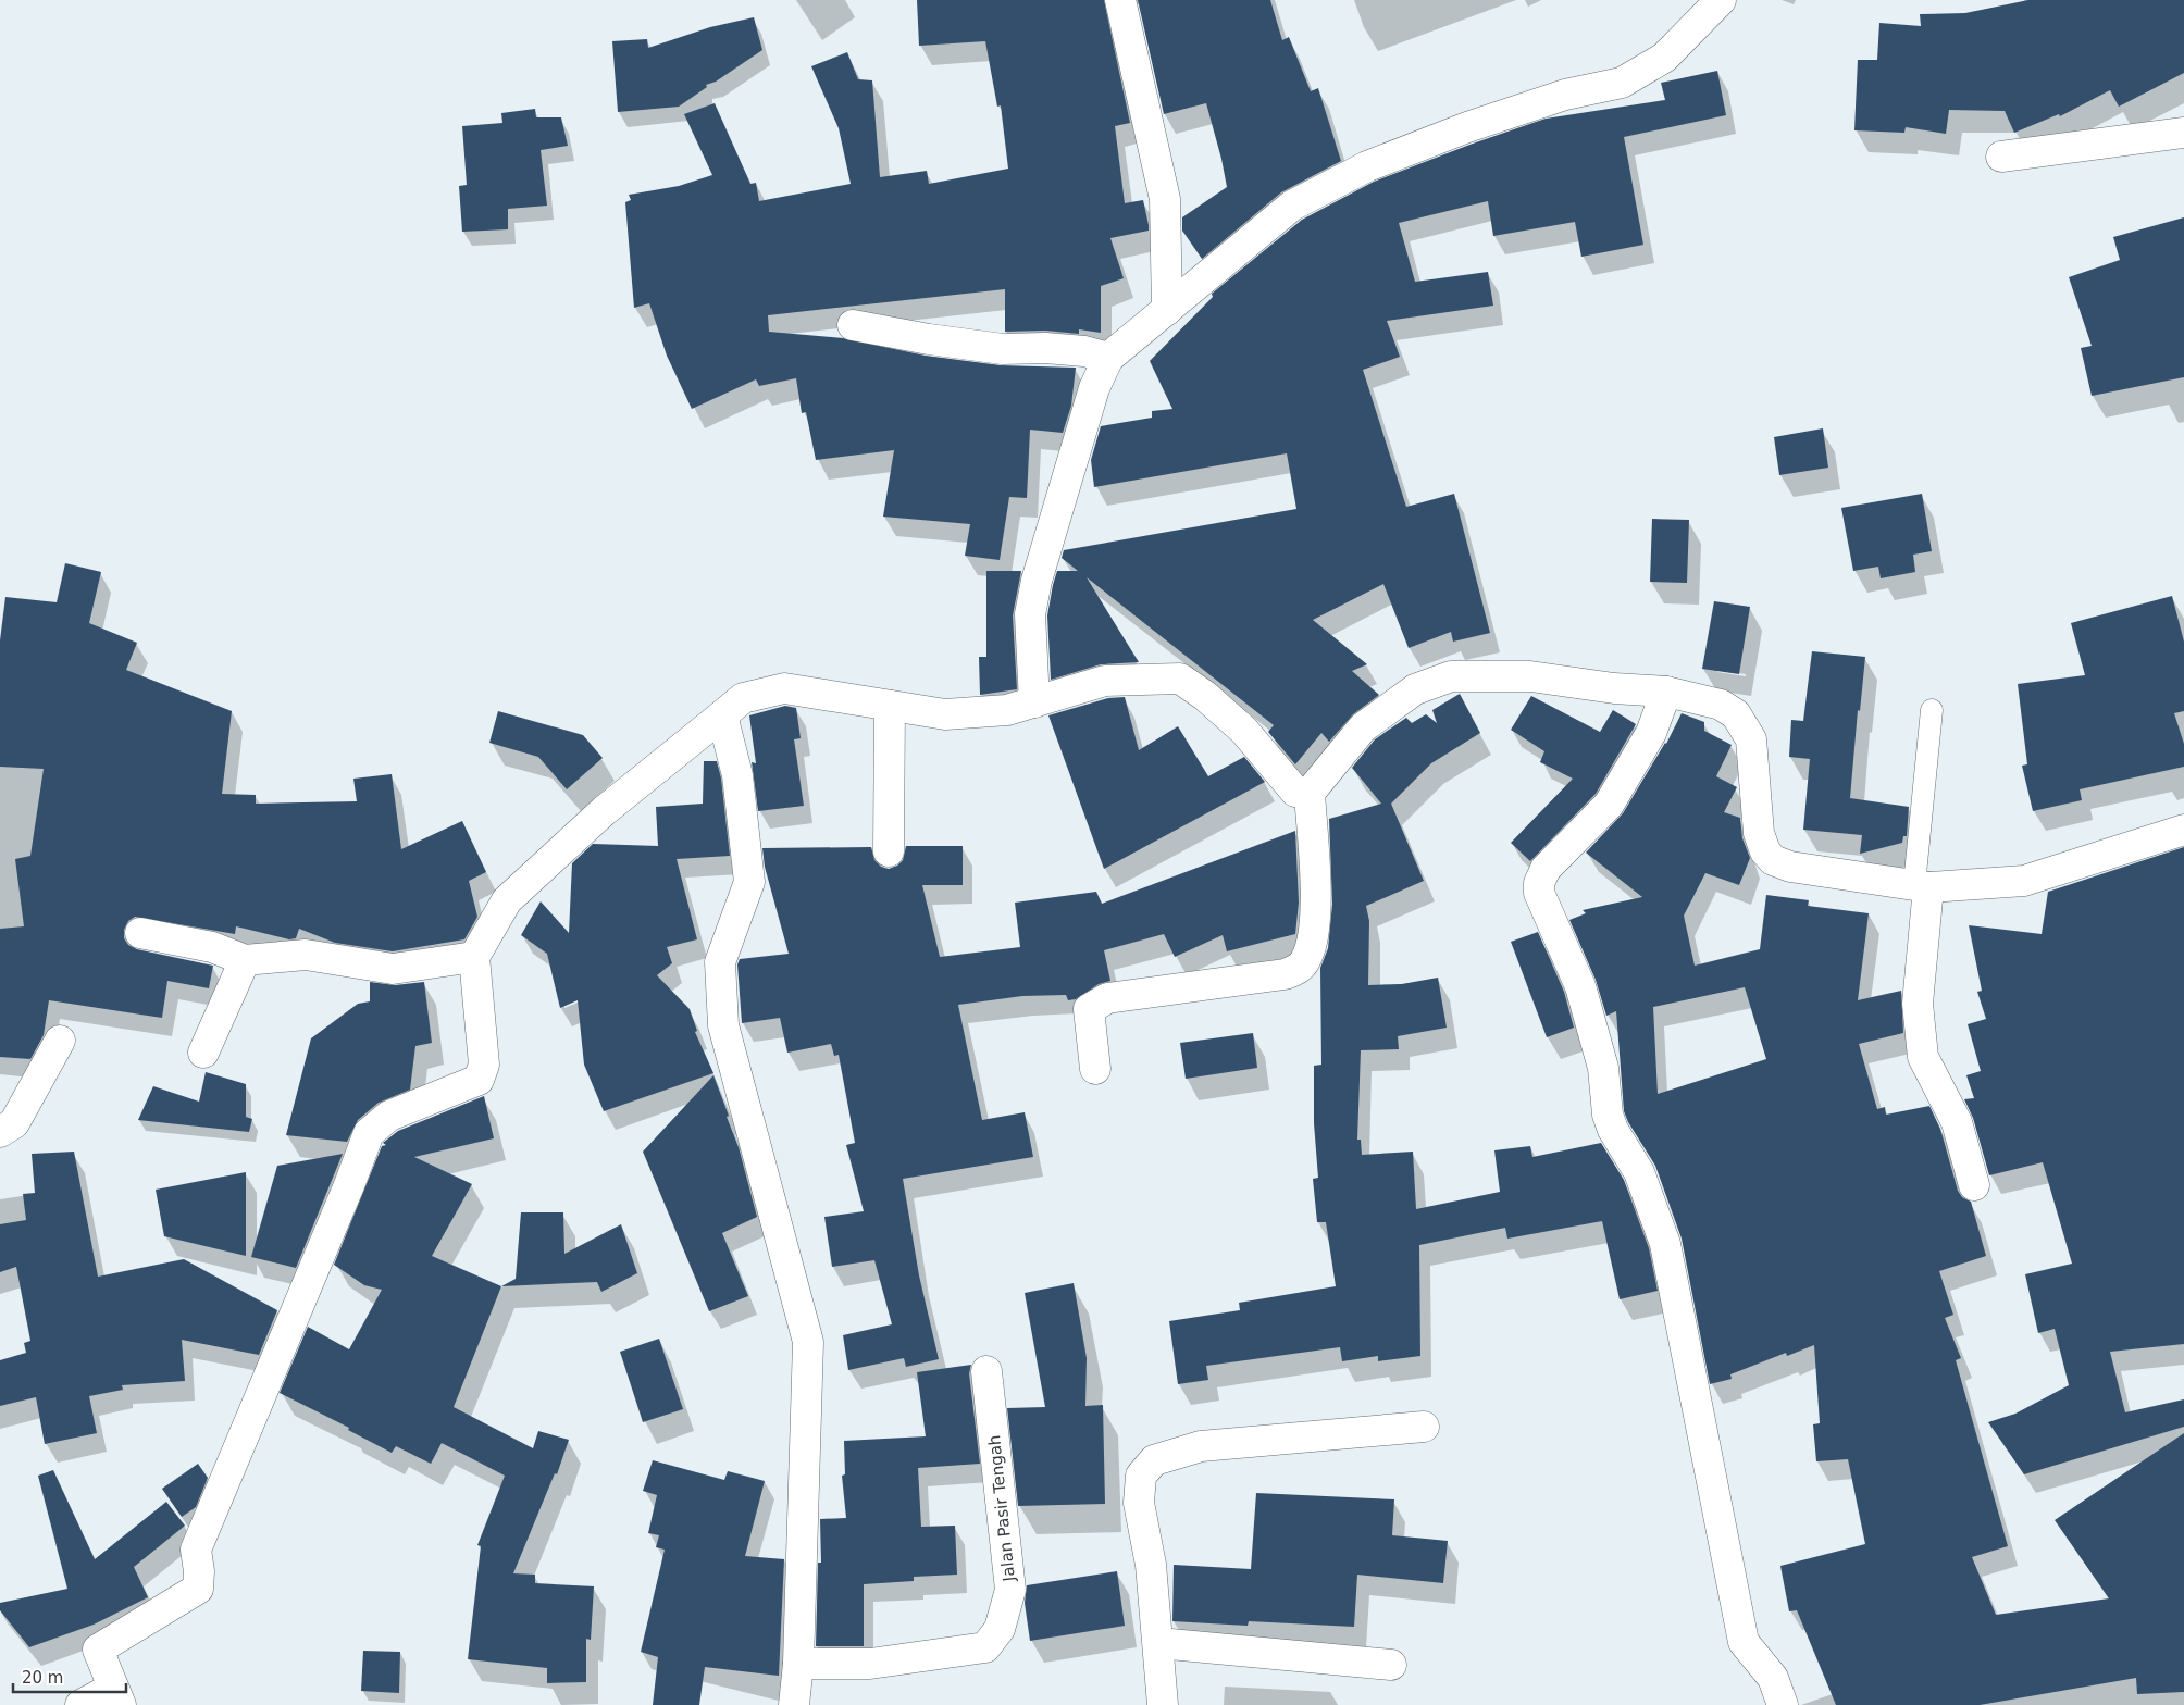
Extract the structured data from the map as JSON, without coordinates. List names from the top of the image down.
{
  "streets": {
    "street": ["Jalan Pasir Tengah"]
  },
  "scale_bar": "20 m"
}
